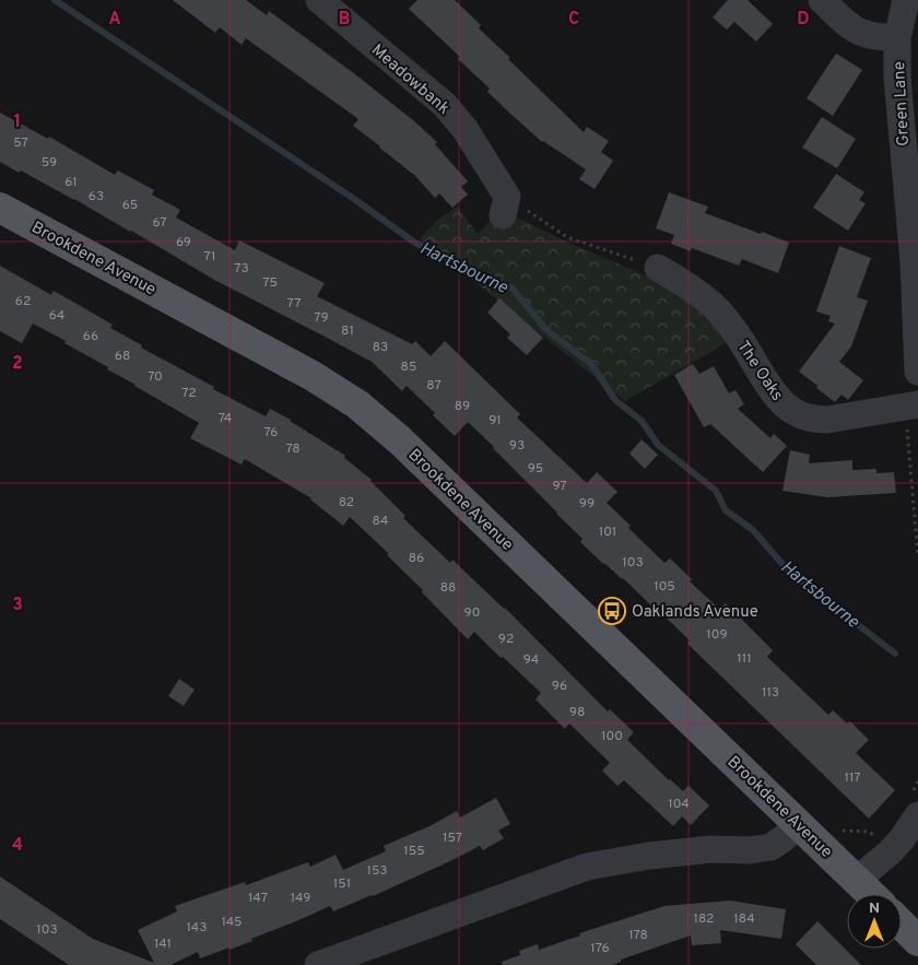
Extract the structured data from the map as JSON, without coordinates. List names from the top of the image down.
{
  "streets": {
    "main road": ["Brookdene Avenue"],
    "street": ["Meadowbank", "Green Lane", "The Oaks"]
  },
  "water": ["Hartsbourne"],
  "places": {
    "bus stop": ["Oaklands Avenue"]
  },
  "house_numbers": [
    "57",
    "59",
    "61",
    "63",
    "65",
    "67",
    "69",
    "71",
    "73",
    "75",
    "62",
    "77",
    "64",
    "79",
    "81",
    "66",
    "83",
    "68",
    "85",
    "70",
    "87",
    "72",
    "89",
    "74",
    "91",
    "76",
    "93",
    "78",
    "95",
    "97",
    "82",
    "99",
    "84",
    "101",
    "86",
    "103",
    "105",
    "88",
    "90",
    "109",
    "92",
    "111",
    "94",
    "96",
    "113",
    "98",
    "100",
    "117",
    "104",
    "157",
    "155",
    "153",
    "151",
    "147",
    "149",
    "182",
    "184",
    "145",
    "143",
    "103",
    "178",
    "141",
    "176"
  ],
  "north": "top",
  "grid": {
    "columns": [
      "A",
      "B",
      "C",
      "D"
    ],
    "rows": [
      "1",
      "2",
      "3",
      "4"
    ]
  }
}
